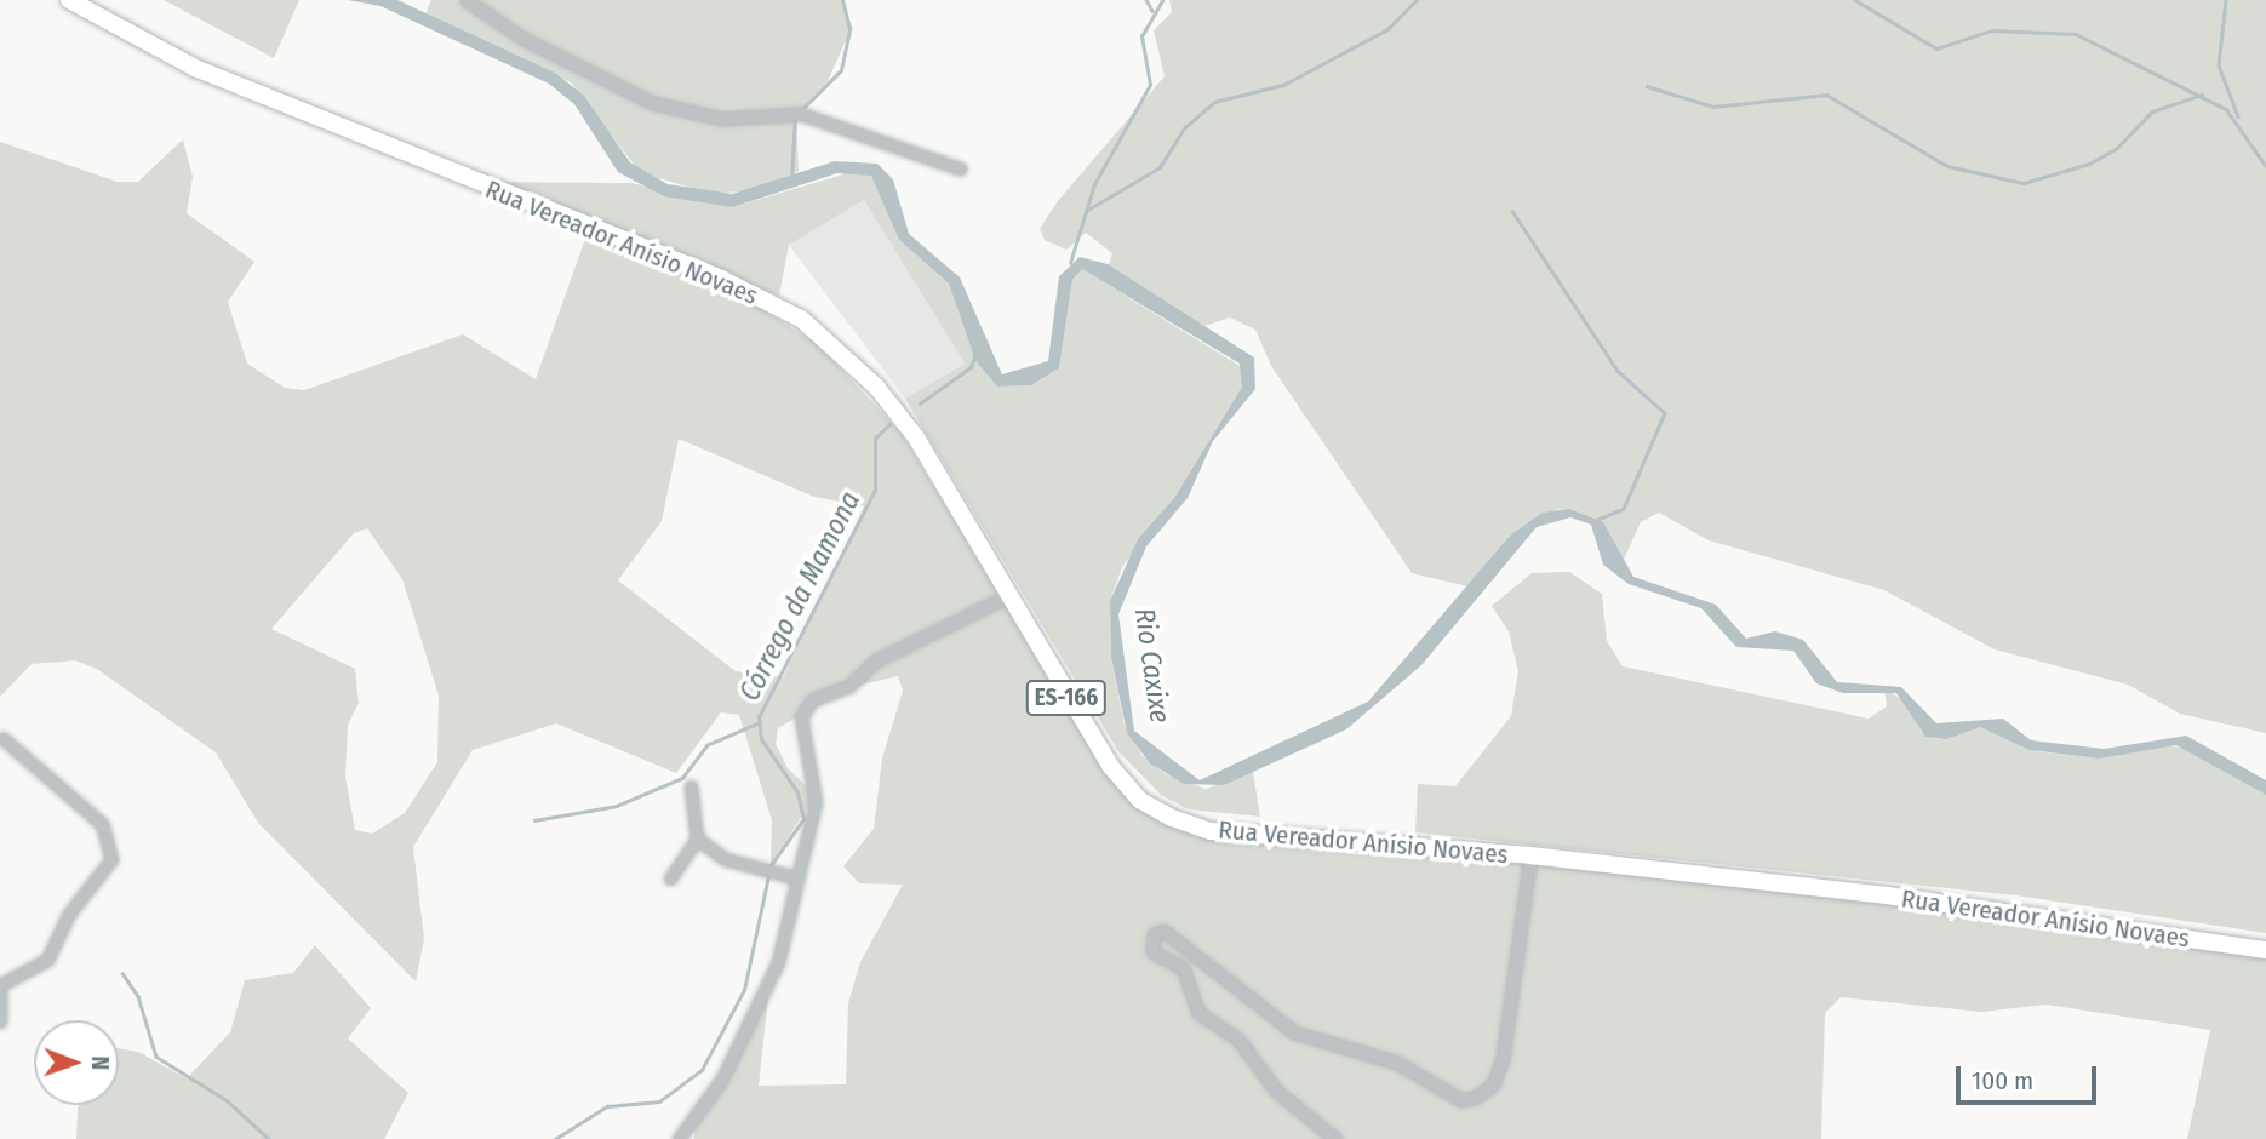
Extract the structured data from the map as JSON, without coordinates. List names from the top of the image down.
{
  "streets": {
    "main road": ["Rua Vereador Anísio Novaes", "ES-166"]
  },
  "water": ["Córrego da Mamona", "Rio Caxixe"],
  "scale_bar": "100 m",
  "north": "right"
}
